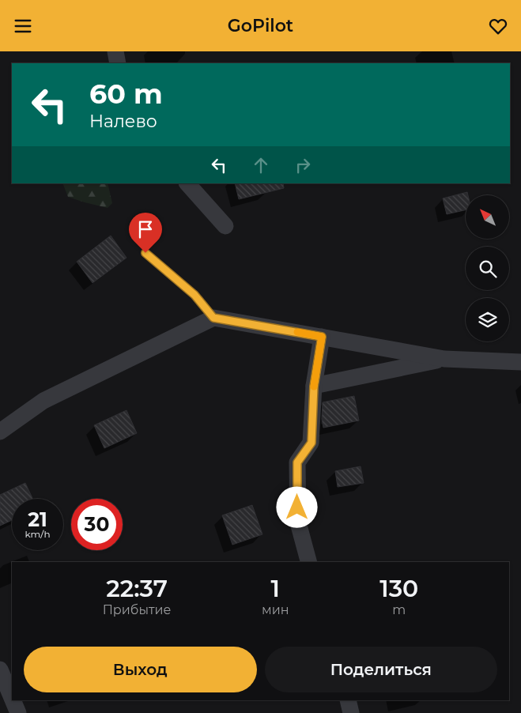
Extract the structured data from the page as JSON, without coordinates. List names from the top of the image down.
{
  "north": "top left",
  "page": {
    "header": "GoPilot",
    "turn": ["60 m", "Налево"],
    "speed": "21 km/h",
    "limit": "30",
    "eta": [
      "22:37",
      "Прибытие",
      "1",
      "мин",
      "130",
      "m"
    ],
    "buttons": ["Выход", "Поделиться"]
  }
}
